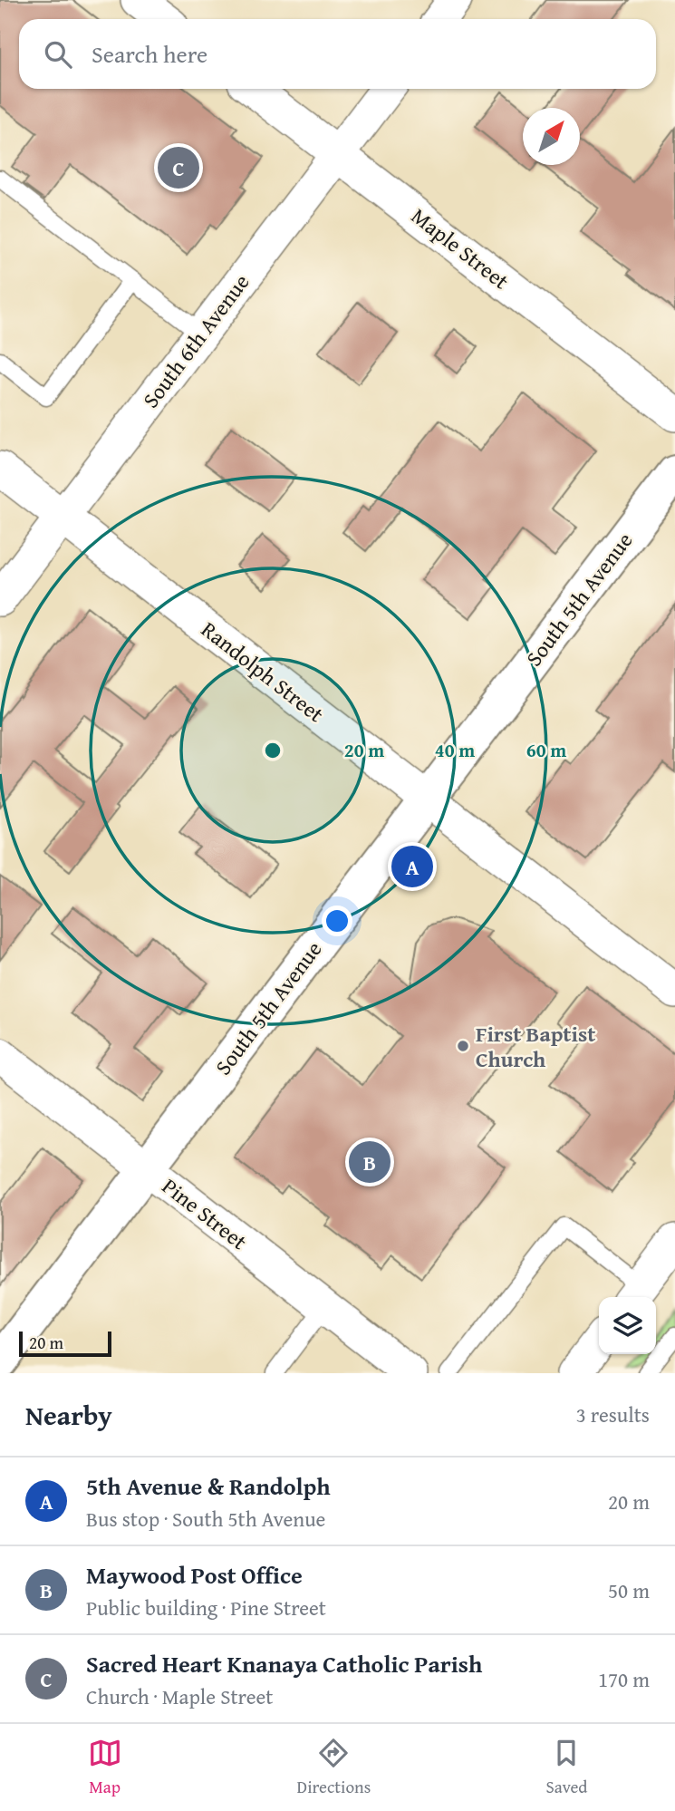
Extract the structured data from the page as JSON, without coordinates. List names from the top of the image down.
{
  "streets": {
    "street": [
      "Maple Street",
      "South 6th Avenue",
      "South 5th Avenue",
      "Randolph Street",
      "Pine Street"
    ]
  },
  "crossings": [
    ["Maple Street", "South 6th Avenue"],
    ["South 6th Avenue", "Randolph Street"],
    ["South 5th Avenue", "Randolph Street"],
    ["South 5th Avenue", "Pine Street"]
  ],
  "places": ["First Baptist Church"],
  "scale_bar": "20 m",
  "north": "top right",
  "page": {
    "search": "Search here",
    "pins": ["C", "A", "B"],
    "scale": "20 m",
    "heading": ["Nearby", "3 results"],
    "list": [
      {
        "mark": "A",
        "name": "5th Avenue & Randolph",
        "note": "Bus stop · South 5th Avenue",
        "value": "20 m"
      },
      {
        "mark": "B",
        "name": "Maywood Post Office",
        "note": "Public building · Pine Street",
        "value": "50 m"
      },
      {
        "mark": "C",
        "name": "Sacred Heart Knanaya Catholic Parish",
        "note": "Church · Maple Street",
        "value": "170 m"
      }
    ],
    "nav": ["Map", "Directions", "Saved"]
  },
  "rings": ["20 m", "40 m", "60 m"]
}
